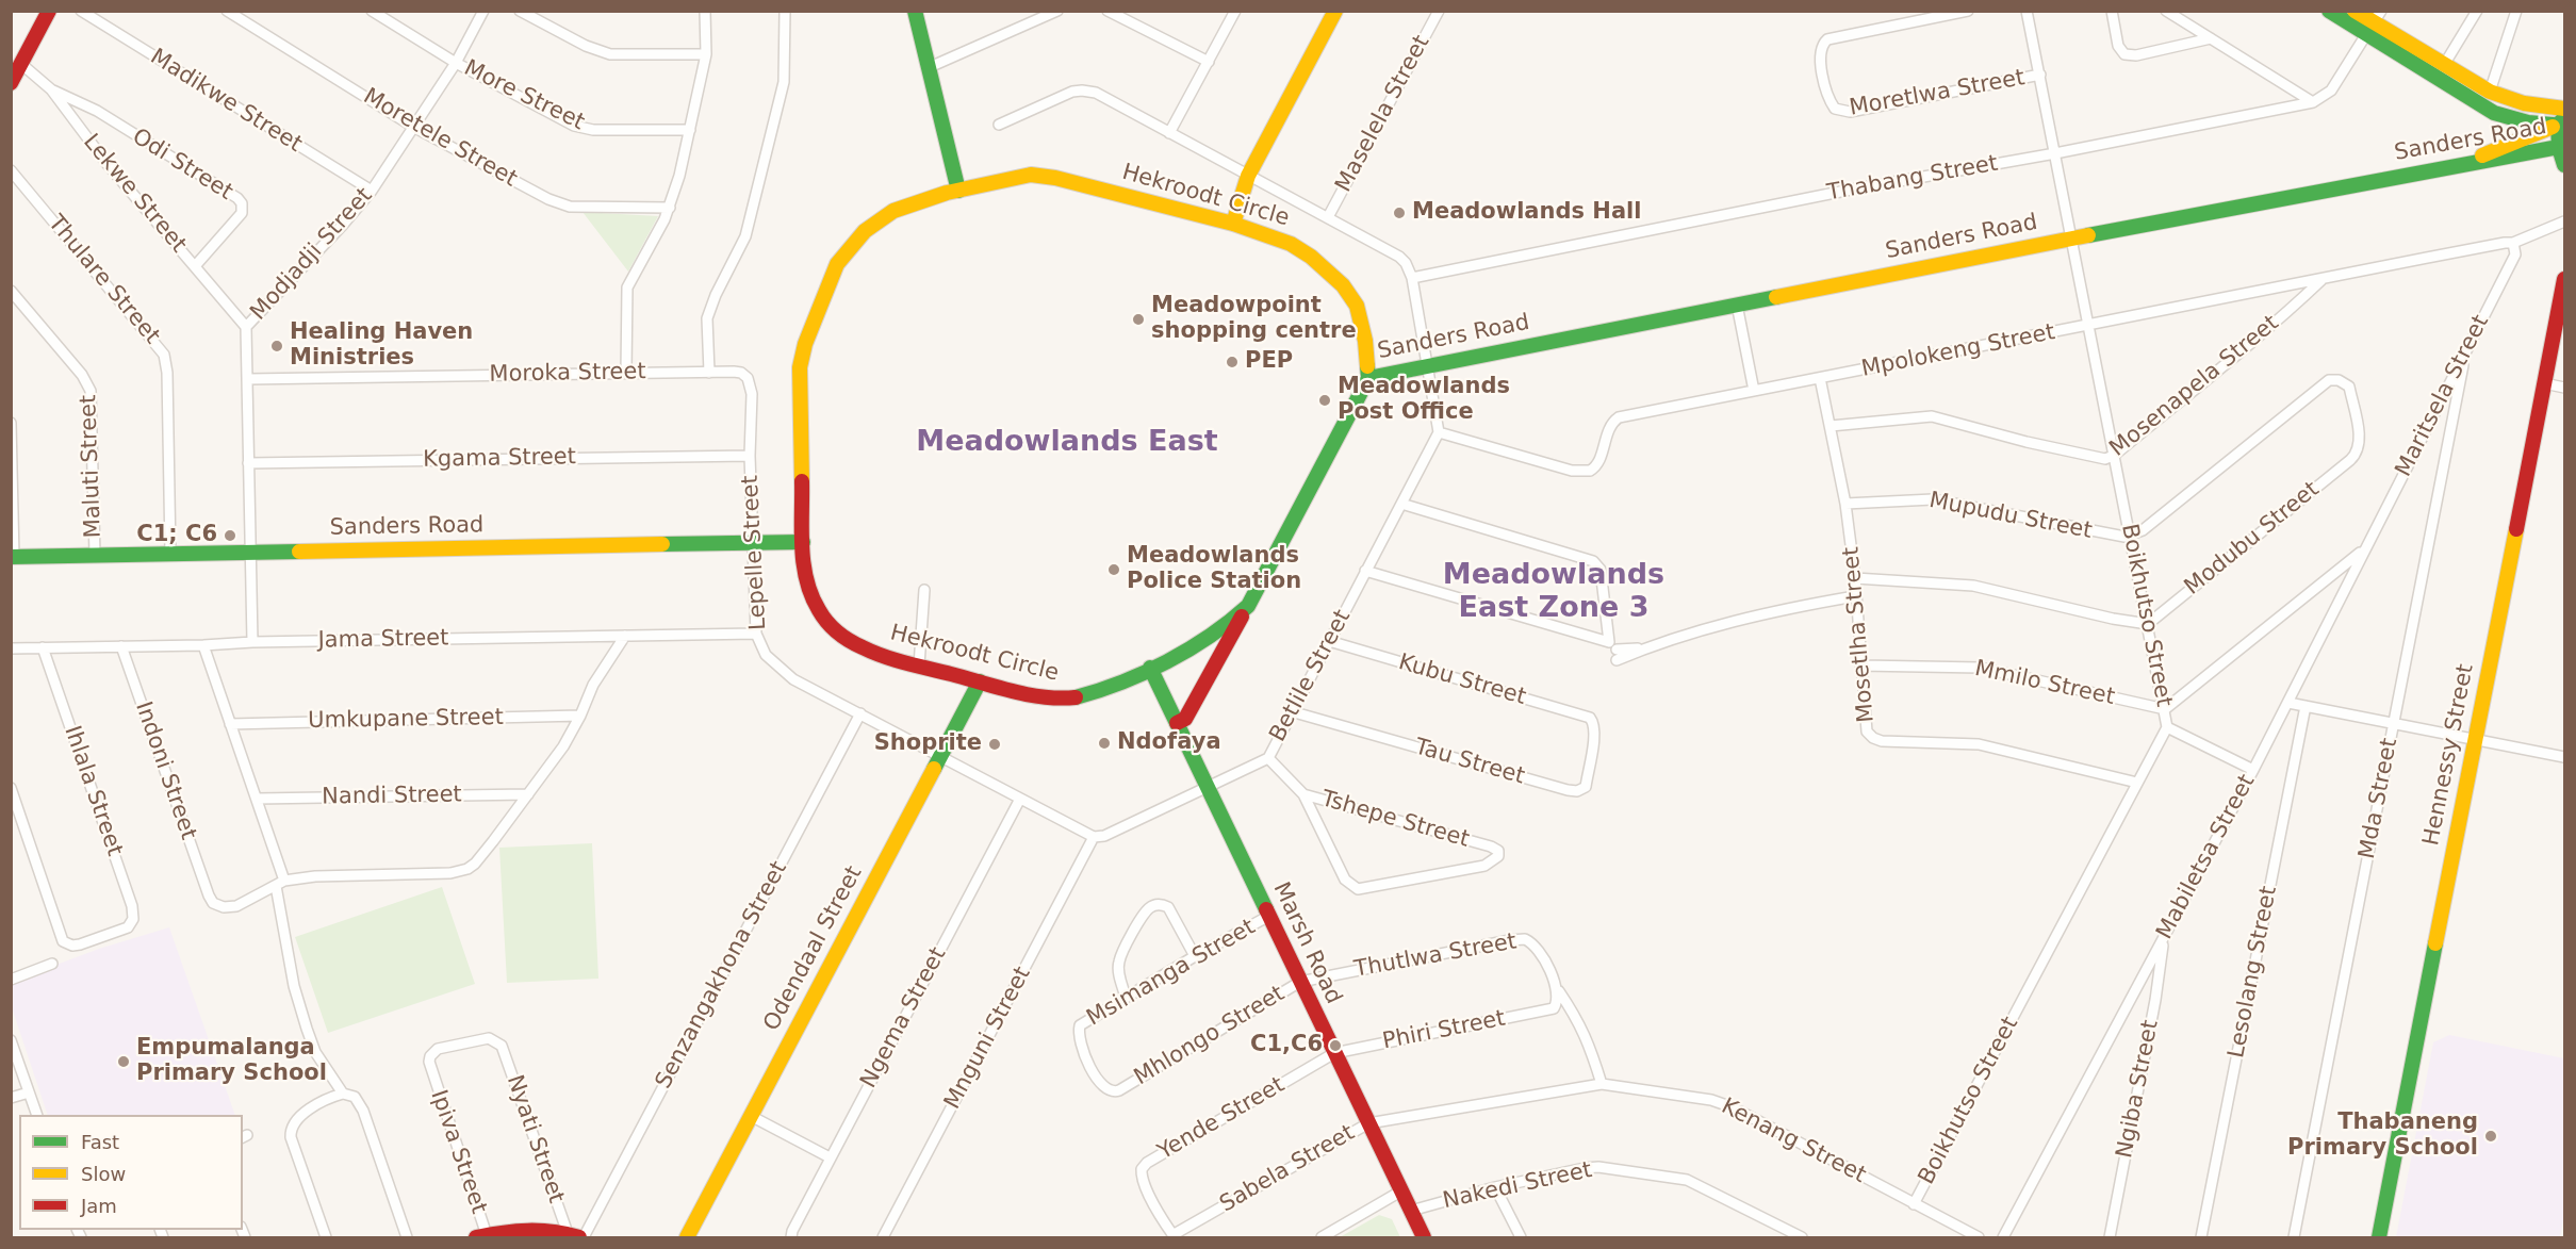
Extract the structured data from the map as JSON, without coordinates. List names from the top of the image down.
{
  "streets": {
    "street": [
      "Moretlwa Street",
      "More Street",
      "Madikwe Street",
      "Maselela Street",
      "Moretele Street",
      "Sanders Road",
      "Odi Street",
      "Thabang Street",
      "Lekwe Street",
      "Hekroodt Circle",
      "Modjadji Street",
      "Thulare Street",
      "Mpolokeng Street",
      "Moroka Street",
      "Mosenapela Street",
      "Maritsela Street",
      "Kgama Street",
      "Maluti Street",
      "Mupudu Street",
      "Modubu Street",
      "Lepelle Street",
      "Boikhutso Street",
      "Mosetlha Street",
      "Jama Street",
      "Betlile Street",
      "Kubu Street",
      "Mmilo Street",
      "Umkupane Street",
      "Hennessy Street",
      "Tau Street",
      "Indoni Street",
      "Ihlala Street",
      "Nandi Street",
      "Mda Street",
      "Tshepe Street",
      "Mabiletsa Street",
      "Marsh Road",
      "Odendaal Street",
      "Thutlwa Street",
      "Lesolang Street",
      "Msimanga Street",
      "Senzangakhona Street",
      "Ngema Street",
      "Phiri Street",
      "Mhlongo Street",
      "Mnguni Street",
      "Ngiba Street",
      "Yende Street",
      "Nyati Street",
      "Kenang Street",
      "Ipiva Street",
      "Sabela Street",
      "Nakedi Street"
    ]
  },
  "crossings": [
    ["Moretlwa Street", "Boikhutso Street"],
    ["More Street", "Modjadji Street"],
    ["Madikwe Street", "Modjadji Street"],
    ["Moretele Street", "Modjadji Street"],
    ["Sanders Road", "Hekroodt Circle"],
    ["Sanders Road", "Modjadji Street"],
    ["Sanders Road", "Thulare Street"],
    ["Sanders Road", "Maluti Street"],
    ["Sanders Road", "Lepelle Street"],
    ["Sanders Road", "Boikhutso Street"],
    ["Odi Street", "Lekwe Street"],
    ["Thabang Street", "Boikhutso Street"],
    ["Lekwe Street", "Modjadji Street"],
    ["Hekroodt Circle", "Marsh Road"],
    ["Hekroodt Circle", "Odendaal Street"],
    ["Modjadji Street", "Moroka Street"],
    ["Modjadji Street", "Kgama Street"],
    ["Modjadji Street", "Jama Street"],
    ["Mpolokeng Street", "Mosenapela Street"],
    ["Mpolokeng Street", "Maritsela Street"],
    ["Mpolokeng Street", "Boikhutso Street"],
    ["Mpolokeng Street", "Mosetlha Street"],
    ["Mpolokeng Street", "Betlile Street"],
    ["Moroka Street", "Lepelle Street"],
    ["Mosenapela Street", "Boikhutso Street"],
    ["Mosenapela Street", "Mosetlha Street"],
    ["Maritsela Street", "Mda Street"],
    ["Maritsela Street", "Mabiletsa Street"],
    ["Kgama Street", "Lepelle Street"],
    ["Mupudu Street", "Modubu Street"],
    ["Mupudu Street", "Boikhutso Street"],
    ["Mupudu Street", "Mosetlha Street"],
    ["Modubu Street", "Boikhutso Street"],
    ["Lepelle Street", "Jama Street"],
    ["Lepelle Street", "Odendaal Street"],
    ["Lepelle Street", "Senzangakhona Street"],
    ["Boikhutso Street", "Mosetlha Street"],
    ["Boikhutso Street", "Mmilo Street"],
    ["Boikhutso Street", "Kenang Street"],
    ["Mosetlha Street", "Mmilo Street"],
    ["Jama Street", "Indoni Street"],
    ["Jama Street", "Ihlala Street"],
    ["Betlile Street", "Kubu Street"],
    ["Betlile Street", "Tau Street"],
    ["Betlile Street", "Tshepe Street"],
    ["Betlile Street", "Marsh Road"],
    ["Betlile Street", "Mnguni Street"],
    ["Kubu Street", "Tau Street"],
    ["Mabiletsa Street", "Ngiba Street"],
    ["Marsh Road", "Thutlwa Street"],
    ["Marsh Road", "Msimanga Street"],
    ["Marsh Road", "Phiri Street"],
    ["Marsh Road", "Mhlongo Street"],
    ["Marsh Road", "Yende Street"],
    ["Marsh Road", "Kenang Street"],
    ["Marsh Road", "Sabela Street"],
    ["Marsh Road", "Nakedi Street"],
    ["Thutlwa Street", "Phiri Street"],
    ["Thutlwa Street", "Mhlongo Street"],
    ["Msimanga Street", "Mhlongo Street"],
    ["Senzangakhona Street", "Nyati Street"],
    ["Phiri Street", "Yende Street"],
    ["Yende Street", "Sabela Street"],
    ["Nyati Street", "Ipiva Street"],
    ["Kenang Street", "Sabela Street"]
  ],
  "districts": ["Meadowlands East", "Meadowlands East Zone 3"],
  "places": [
    "Meadowlands Hall",
    "Meadowpoint shopping centre",
    "Healing Haven Ministries",
    "PEP",
    "Meadowlands Post Office",
    "C1; C6",
    "Meadowlands Police Station",
    "Ndofaya",
    "Shoprite",
    "C1,C6",
    "Empumalanga Primary School",
    "Thabaneng Primary School"
  ],
  "legend": ["Fast", "Slow", "Jam"]
}
